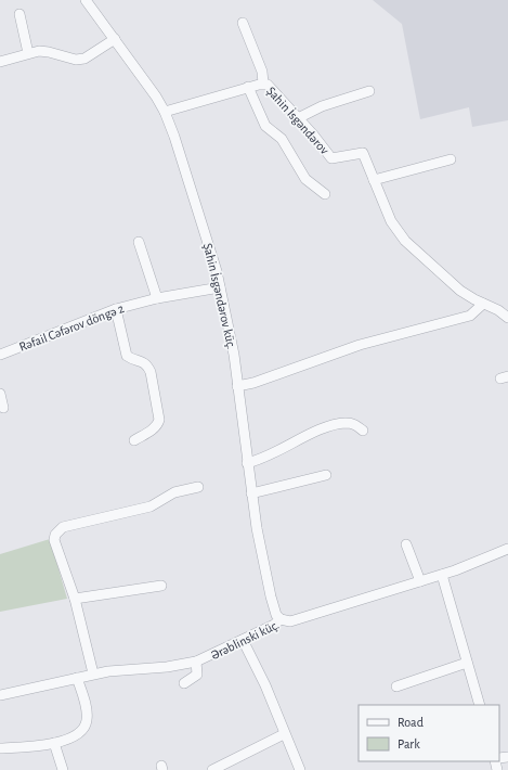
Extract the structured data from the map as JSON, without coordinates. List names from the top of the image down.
{
  "streets": {
    "street": [
      "Şahin İsgəndərov",
      "Şahin İsgəndərov küç.",
      "Rəfail Cəfərov döngə 2",
      "Ərəblinski küç."
    ]
  },
  "crossings": [
    ["Şahin İsgəndərov", "Şahin İsgəndərov küç."],
    ["Şahin İsgəndərov küç.", "Rəfail Cəfərov döngə 2"],
    ["Şahin İsgəndərov küç.", "Ərəblinski küç."]
  ],
  "legend": ["Road", "Park"]
}
